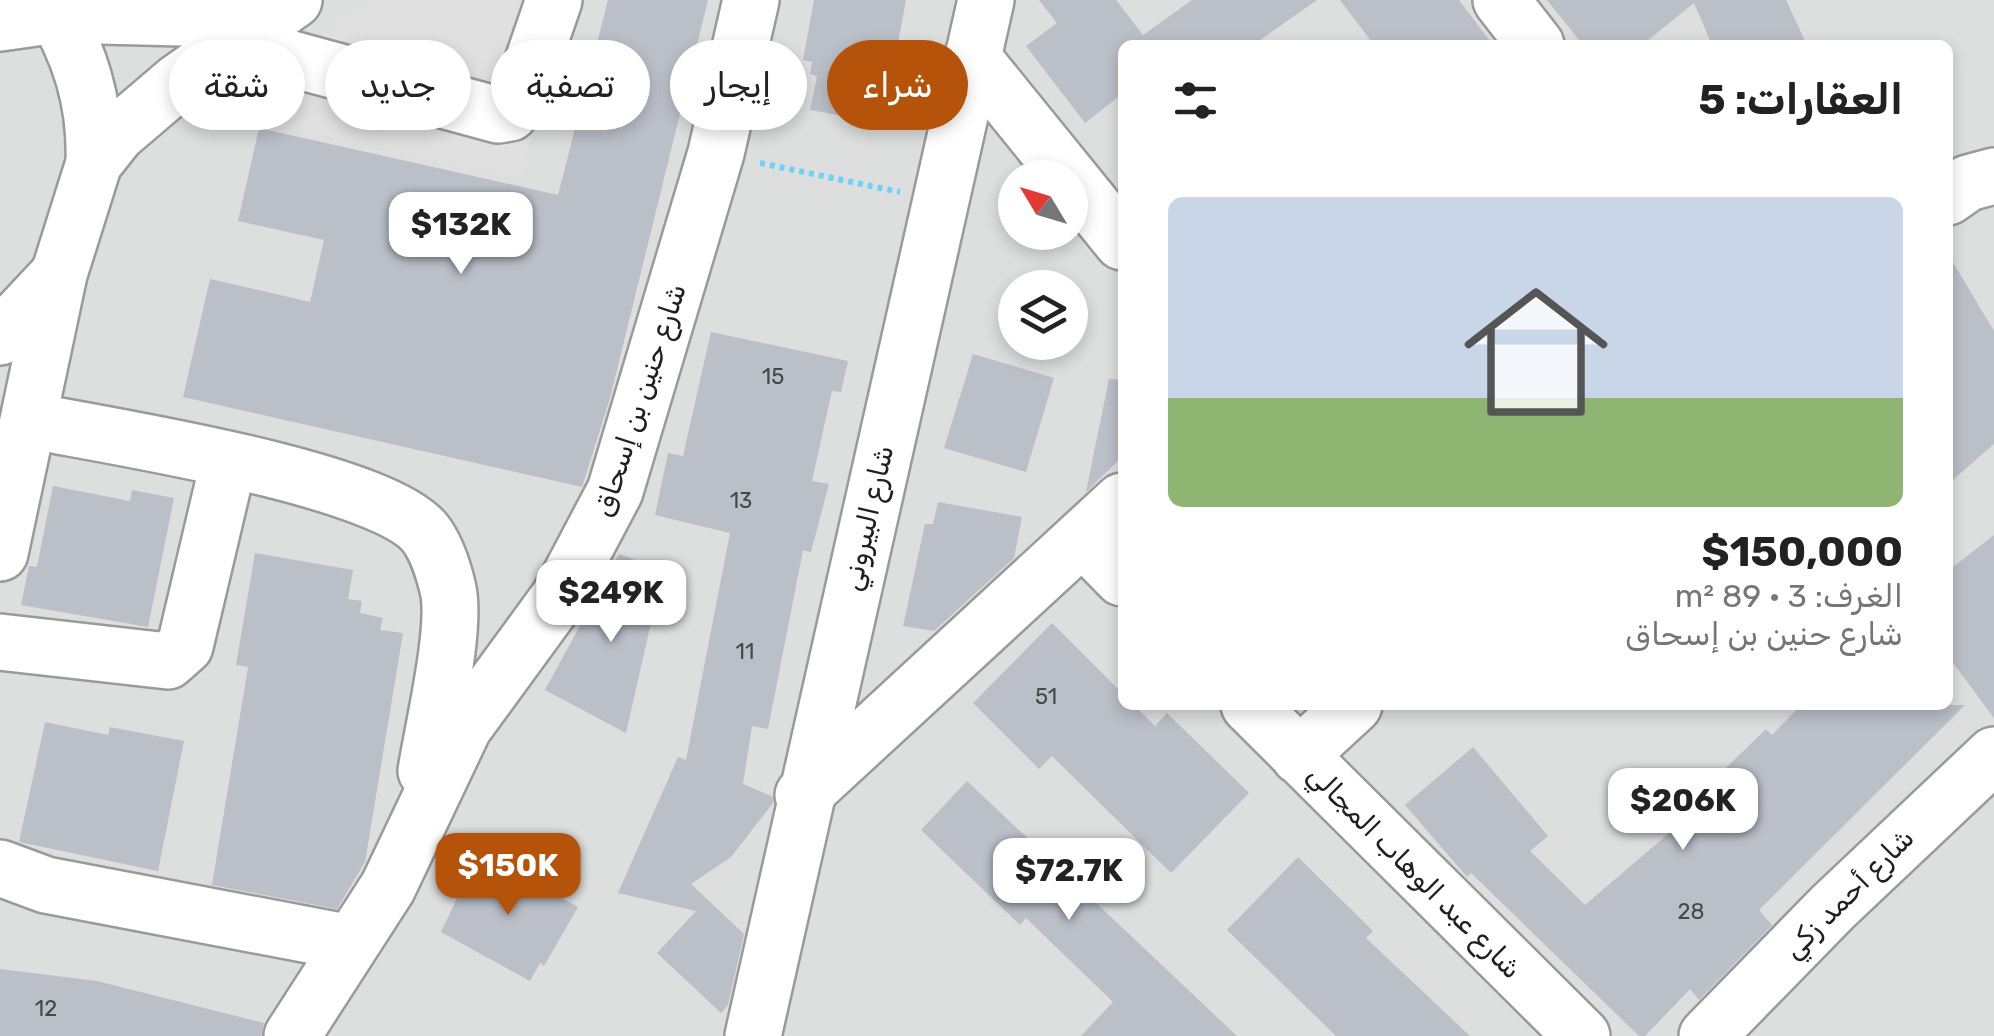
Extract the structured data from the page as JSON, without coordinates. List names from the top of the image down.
{
  "streets": {
    "street": [
      "شارع حنين بن إسحاق",
      "شارع البيروني",
      "شارع عبد الوهاب المجالي",
      "شارع أحمد زكي"
    ]
  },
  "house_numbers": [
    "15",
    "13",
    "11",
    "51",
    "28",
    "12"
  ],
  "north": "top left",
  "page": {
    "chip": [
      "شراء",
      "إيجار",
      "تصفية",
      "جديد",
      "شقة"
    ],
    "heading": "العقارات: 5",
    "list": [
      {
        "name": "$150,000",
        "note": "الغرف: 3 · 89 m² · شارع حنين بن إسحاق"
      }
    ],
    "price": [
      "$132K",
      "$249K",
      "$206K",
      "$150K",
      "$72.7K"
    ]
  }
}
